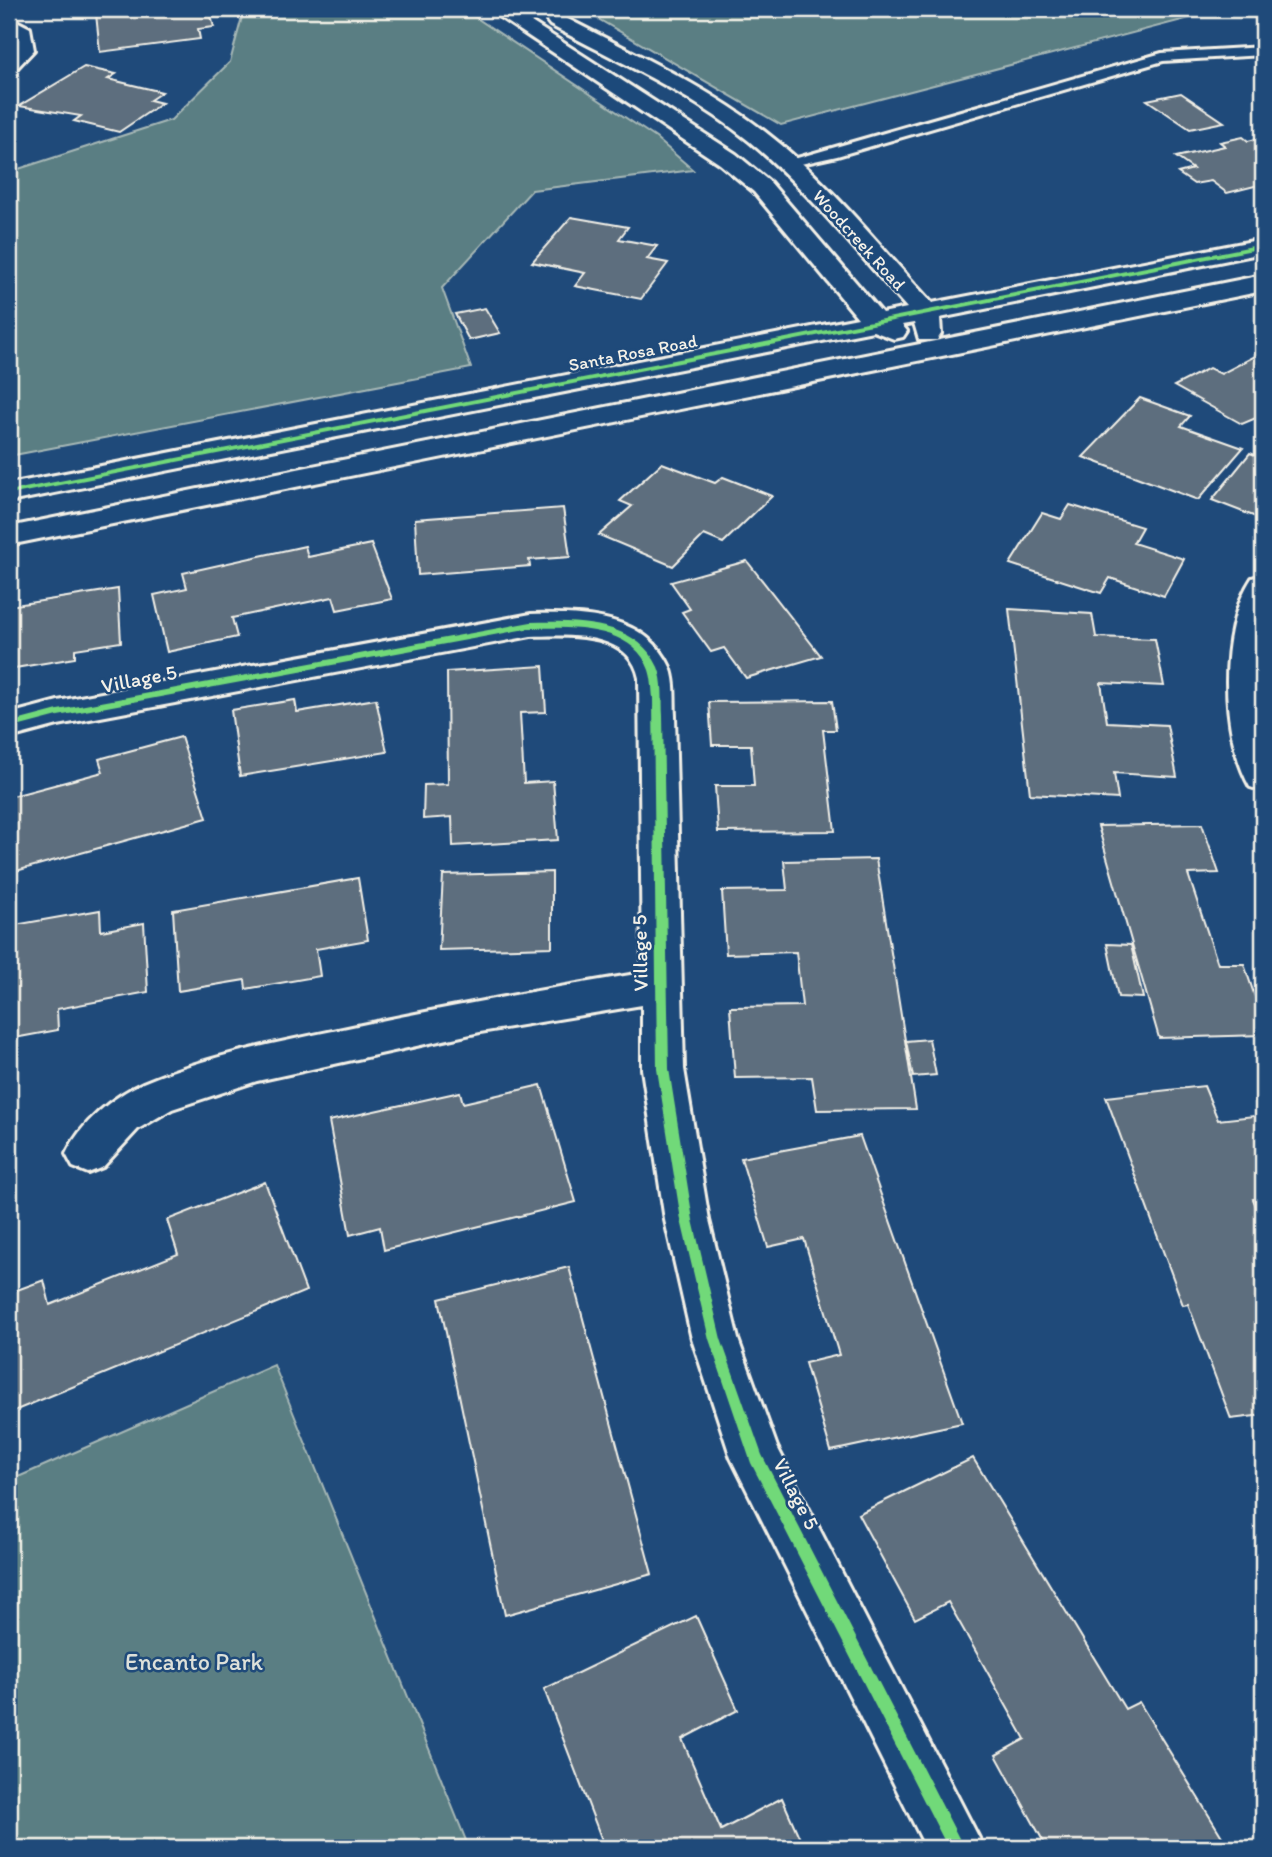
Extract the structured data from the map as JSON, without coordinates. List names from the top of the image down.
{
  "streets": {
    "main road": ["Woodcreek Road", "Santa Rosa Road", "Village 5"]
  },
  "crossings": [
    ["Woodcreek Road", "Santa Rosa Road"]
  ],
  "parks": ["Encanto Park"]
}
